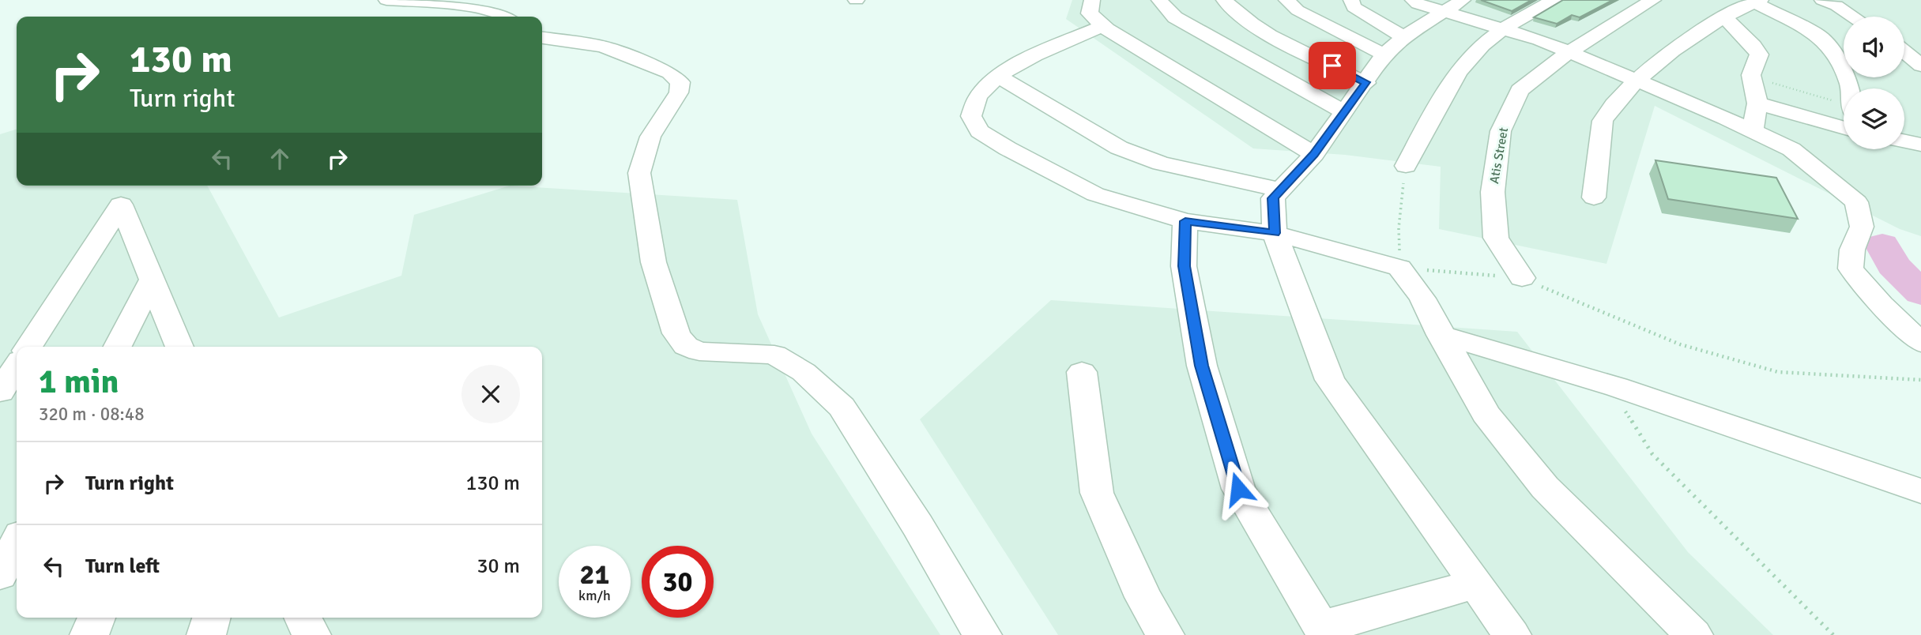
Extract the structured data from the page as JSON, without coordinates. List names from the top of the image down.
{
  "streets": {
    "street": ["Atis Street"]
  },
  "page": {
    "turn": ["130 m", "Turn right"],
    "heading": ["1 min", "320 m · 08:48"],
    "list": [
      {
        "name": "Turn right",
        "value": "130 m"
      },
      {
        "name": "Turn left",
        "value": "30 m"
      }
    ],
    "speed": "21 km/h",
    "limit": "30"
  }
}
